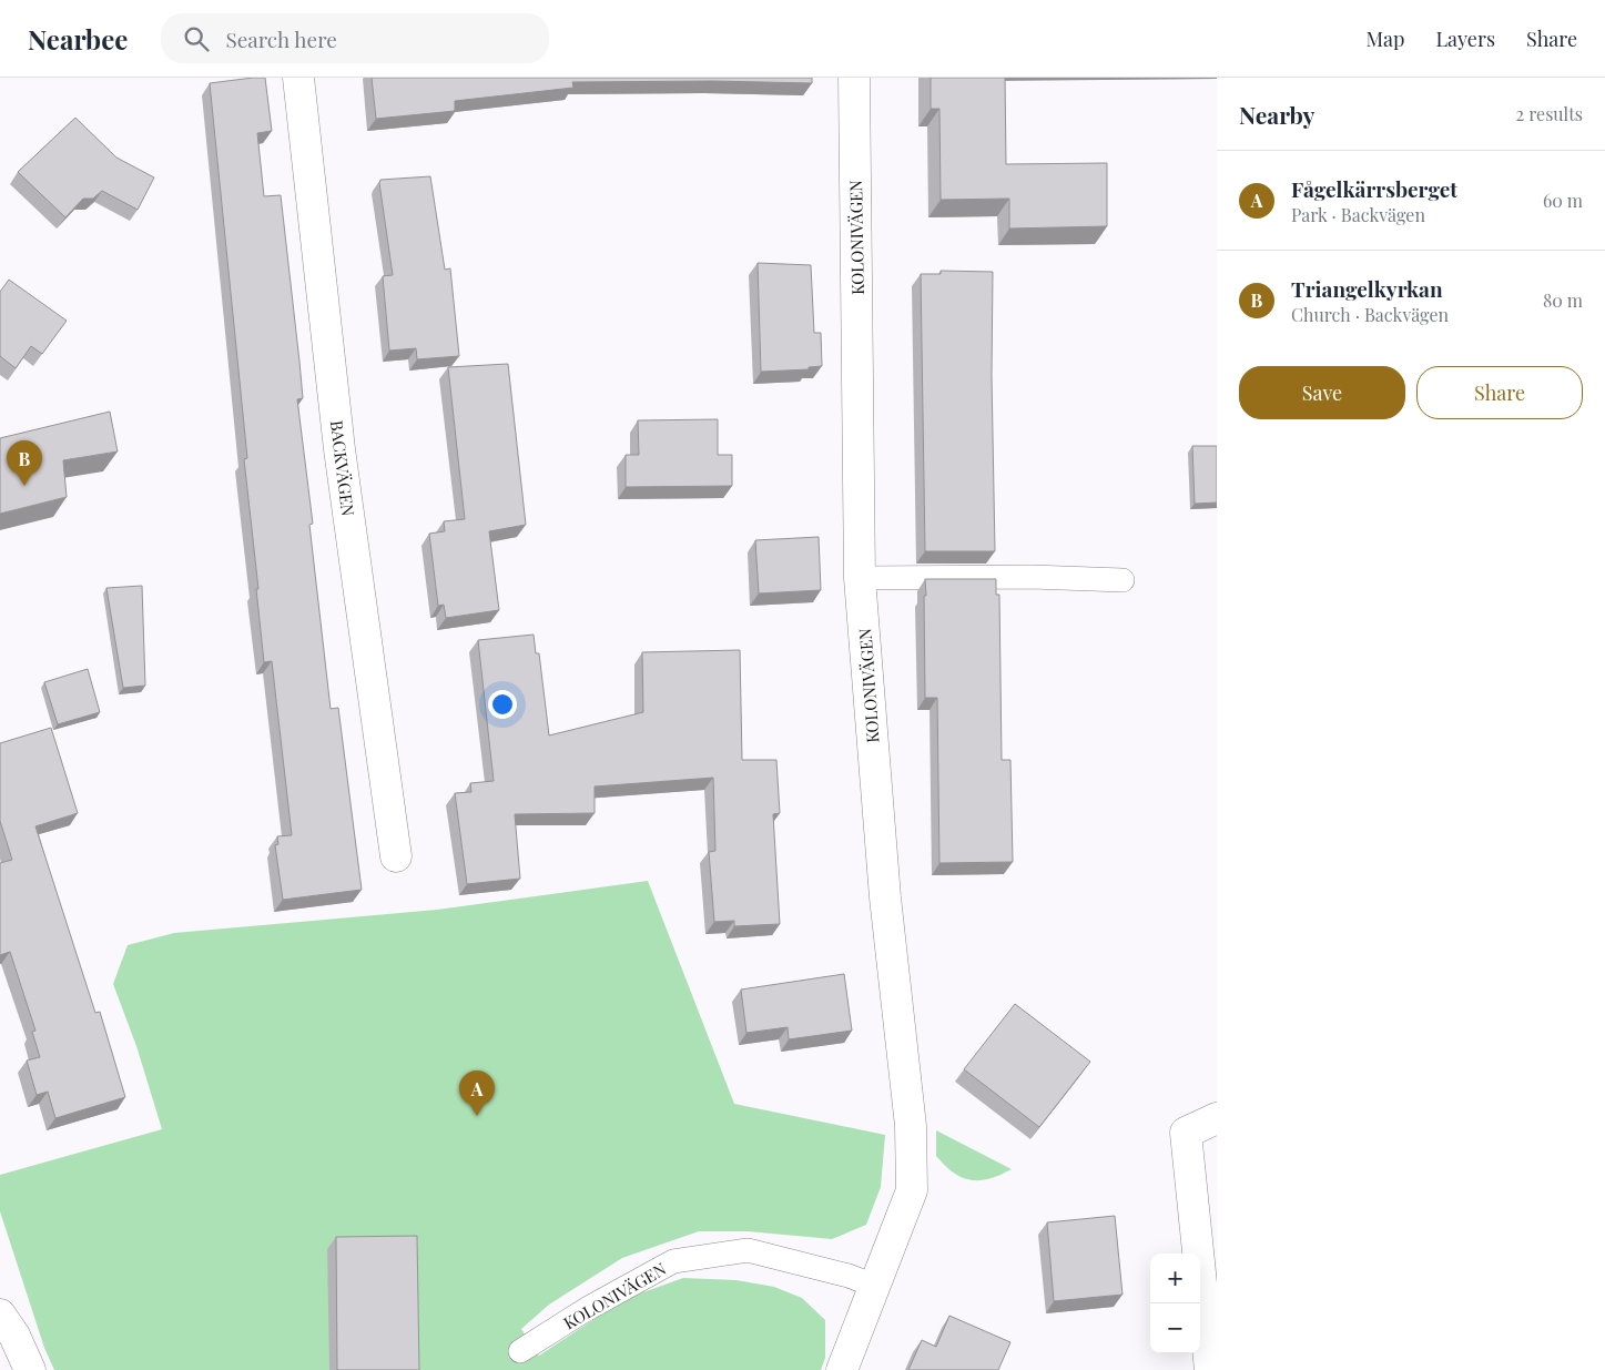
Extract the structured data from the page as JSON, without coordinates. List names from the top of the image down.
{
  "streets": {
    "street": ["KOLONIVÄGEN", "BACKVÄGEN"]
  },
  "page": {
    "header": "Nearbee",
    "search": "Search here",
    "nav": ["Map", "Layers", "Share"],
    "heading": ["Nearby", "2 results"],
    "list": [
      {
        "mark": "A",
        "name": "Fågelkärrsberget",
        "note": "Park · Backvägen",
        "value": "60 m"
      },
      {
        "mark": "B",
        "name": "Triangelkyrkan",
        "note": "Church · Backvägen",
        "value": "80 m"
      }
    ],
    "buttons": ["Save", "Share"],
    "pins": ["B", "A"],
    "map_buttons": ["+", "−"]
  }
}
